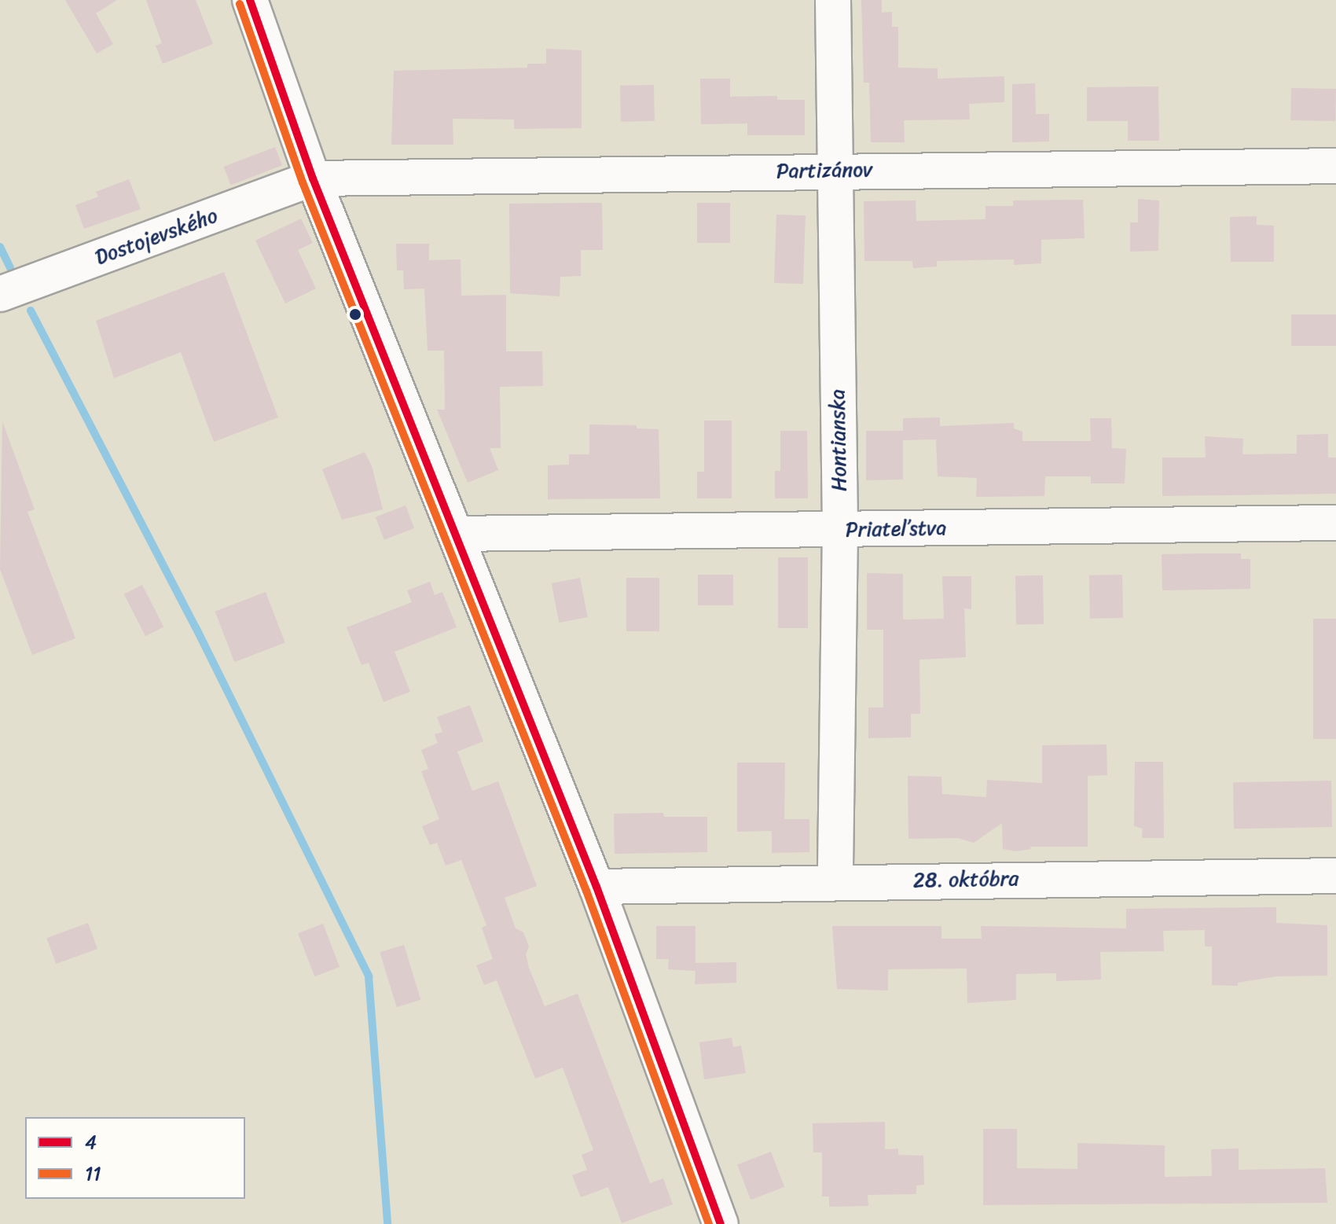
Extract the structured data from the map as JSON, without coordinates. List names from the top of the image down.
{
  "streets": {
    "street": [
      "Partizánov",
      "Dostojevského",
      "Hontianska",
      "Priateľstva",
      "28. októbra"
    ]
  },
  "crossings": [
    ["Partizánov", "Dostojevského"],
    ["Partizánov", "Hontianska"],
    ["Hontianska", "Priateľstva"],
    ["Hontianska", "28. októbra"]
  ],
  "lines": ["transit line 4", "transit line 11"],
  "legend": ["4", "11"]
}
